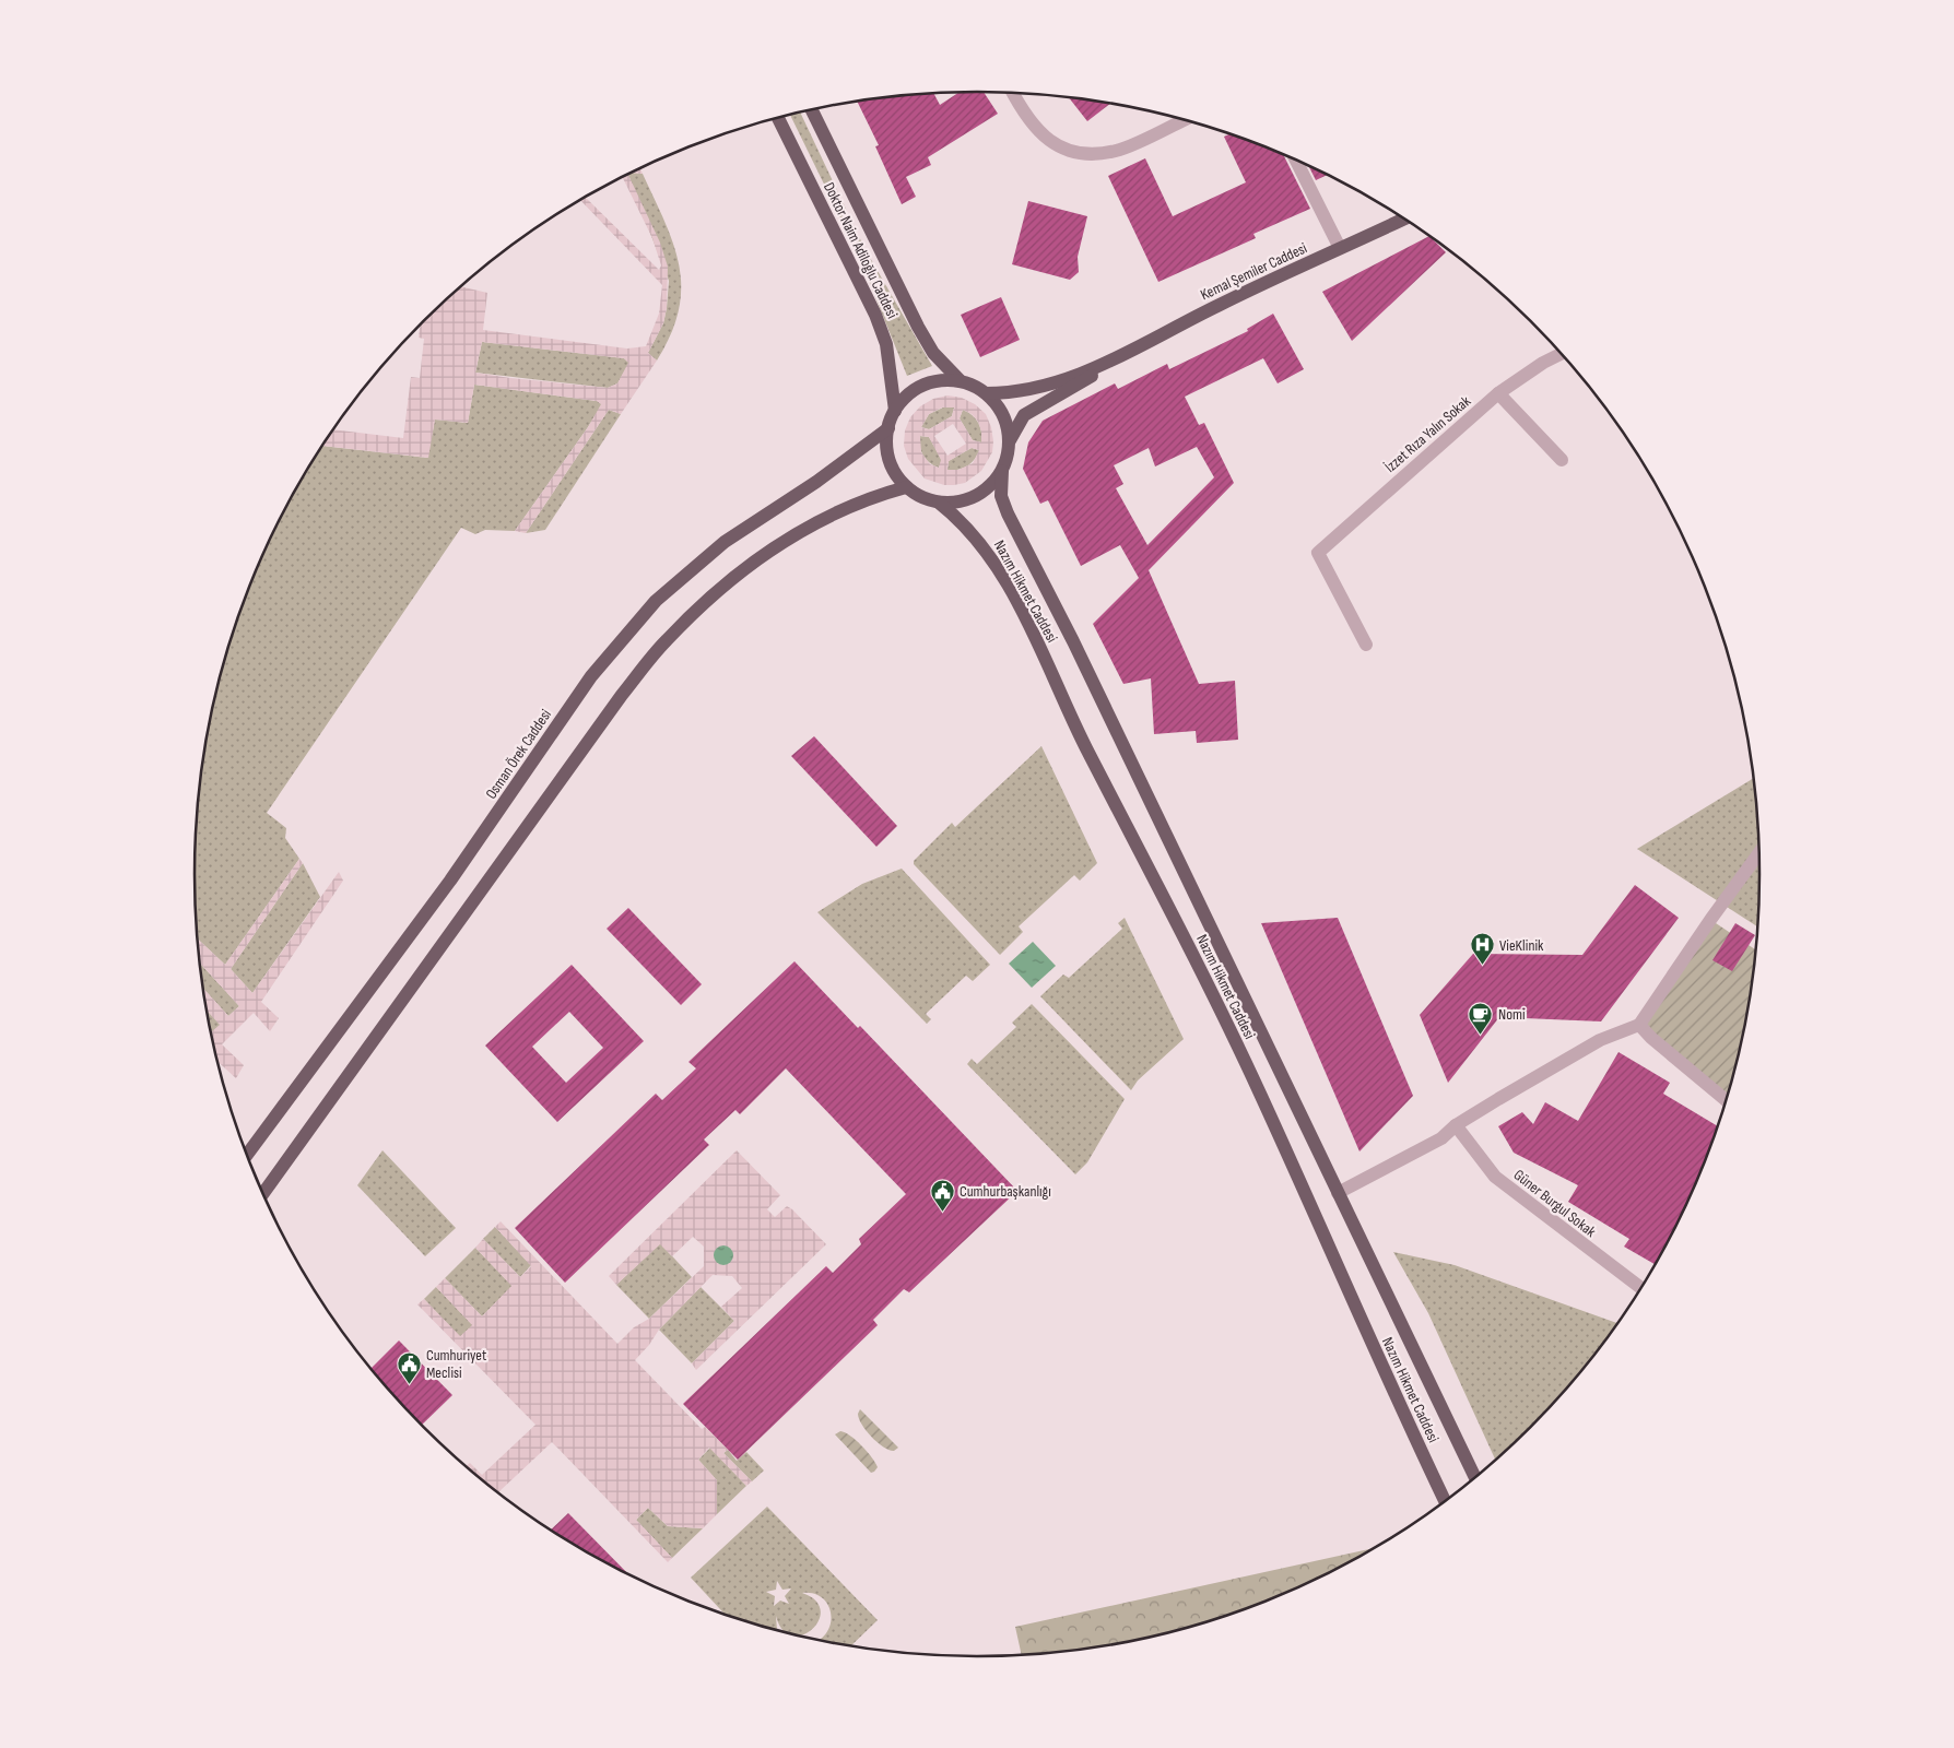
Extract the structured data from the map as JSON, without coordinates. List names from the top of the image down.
{
  "streets": {
    "main road": [
      "Doktor Naim Adiloğlu Caddesi",
      "Kemal Şemiler Caddesi",
      "Nazım Hikmet Caddesi",
      "Osman Örek Caddesi"
    ],
    "street": ["İzzet Rıza Yalın Sokak", "Güner Burgul Sokak"]
  },
  "crossings": [
    ["Doktor Naim Adiloğlu Caddesi", "Kemal Şemiler Caddesi"],
    ["Doktor Naim Adiloğlu Caddesi", "Nazım Hikmet Caddesi"],
    ["Doktor Naim Adiloğlu Caddesi", "Osman Örek Caddesi"],
    ["Kemal Şemiler Caddesi", "Nazım Hikmet Caddesi"],
    ["Kemal Şemiler Caddesi", "Osman Örek Caddesi"],
    ["Nazım Hikmet Caddesi", "Osman Örek Caddesi"]
  ],
  "places": {
    "hospital": ["VieKlinik"],
    "cafe": ["Nomi"],
    "public building": ["Cumhurbaşkanlığı", "Cumhuriyet Meclisi"]
  }
}
